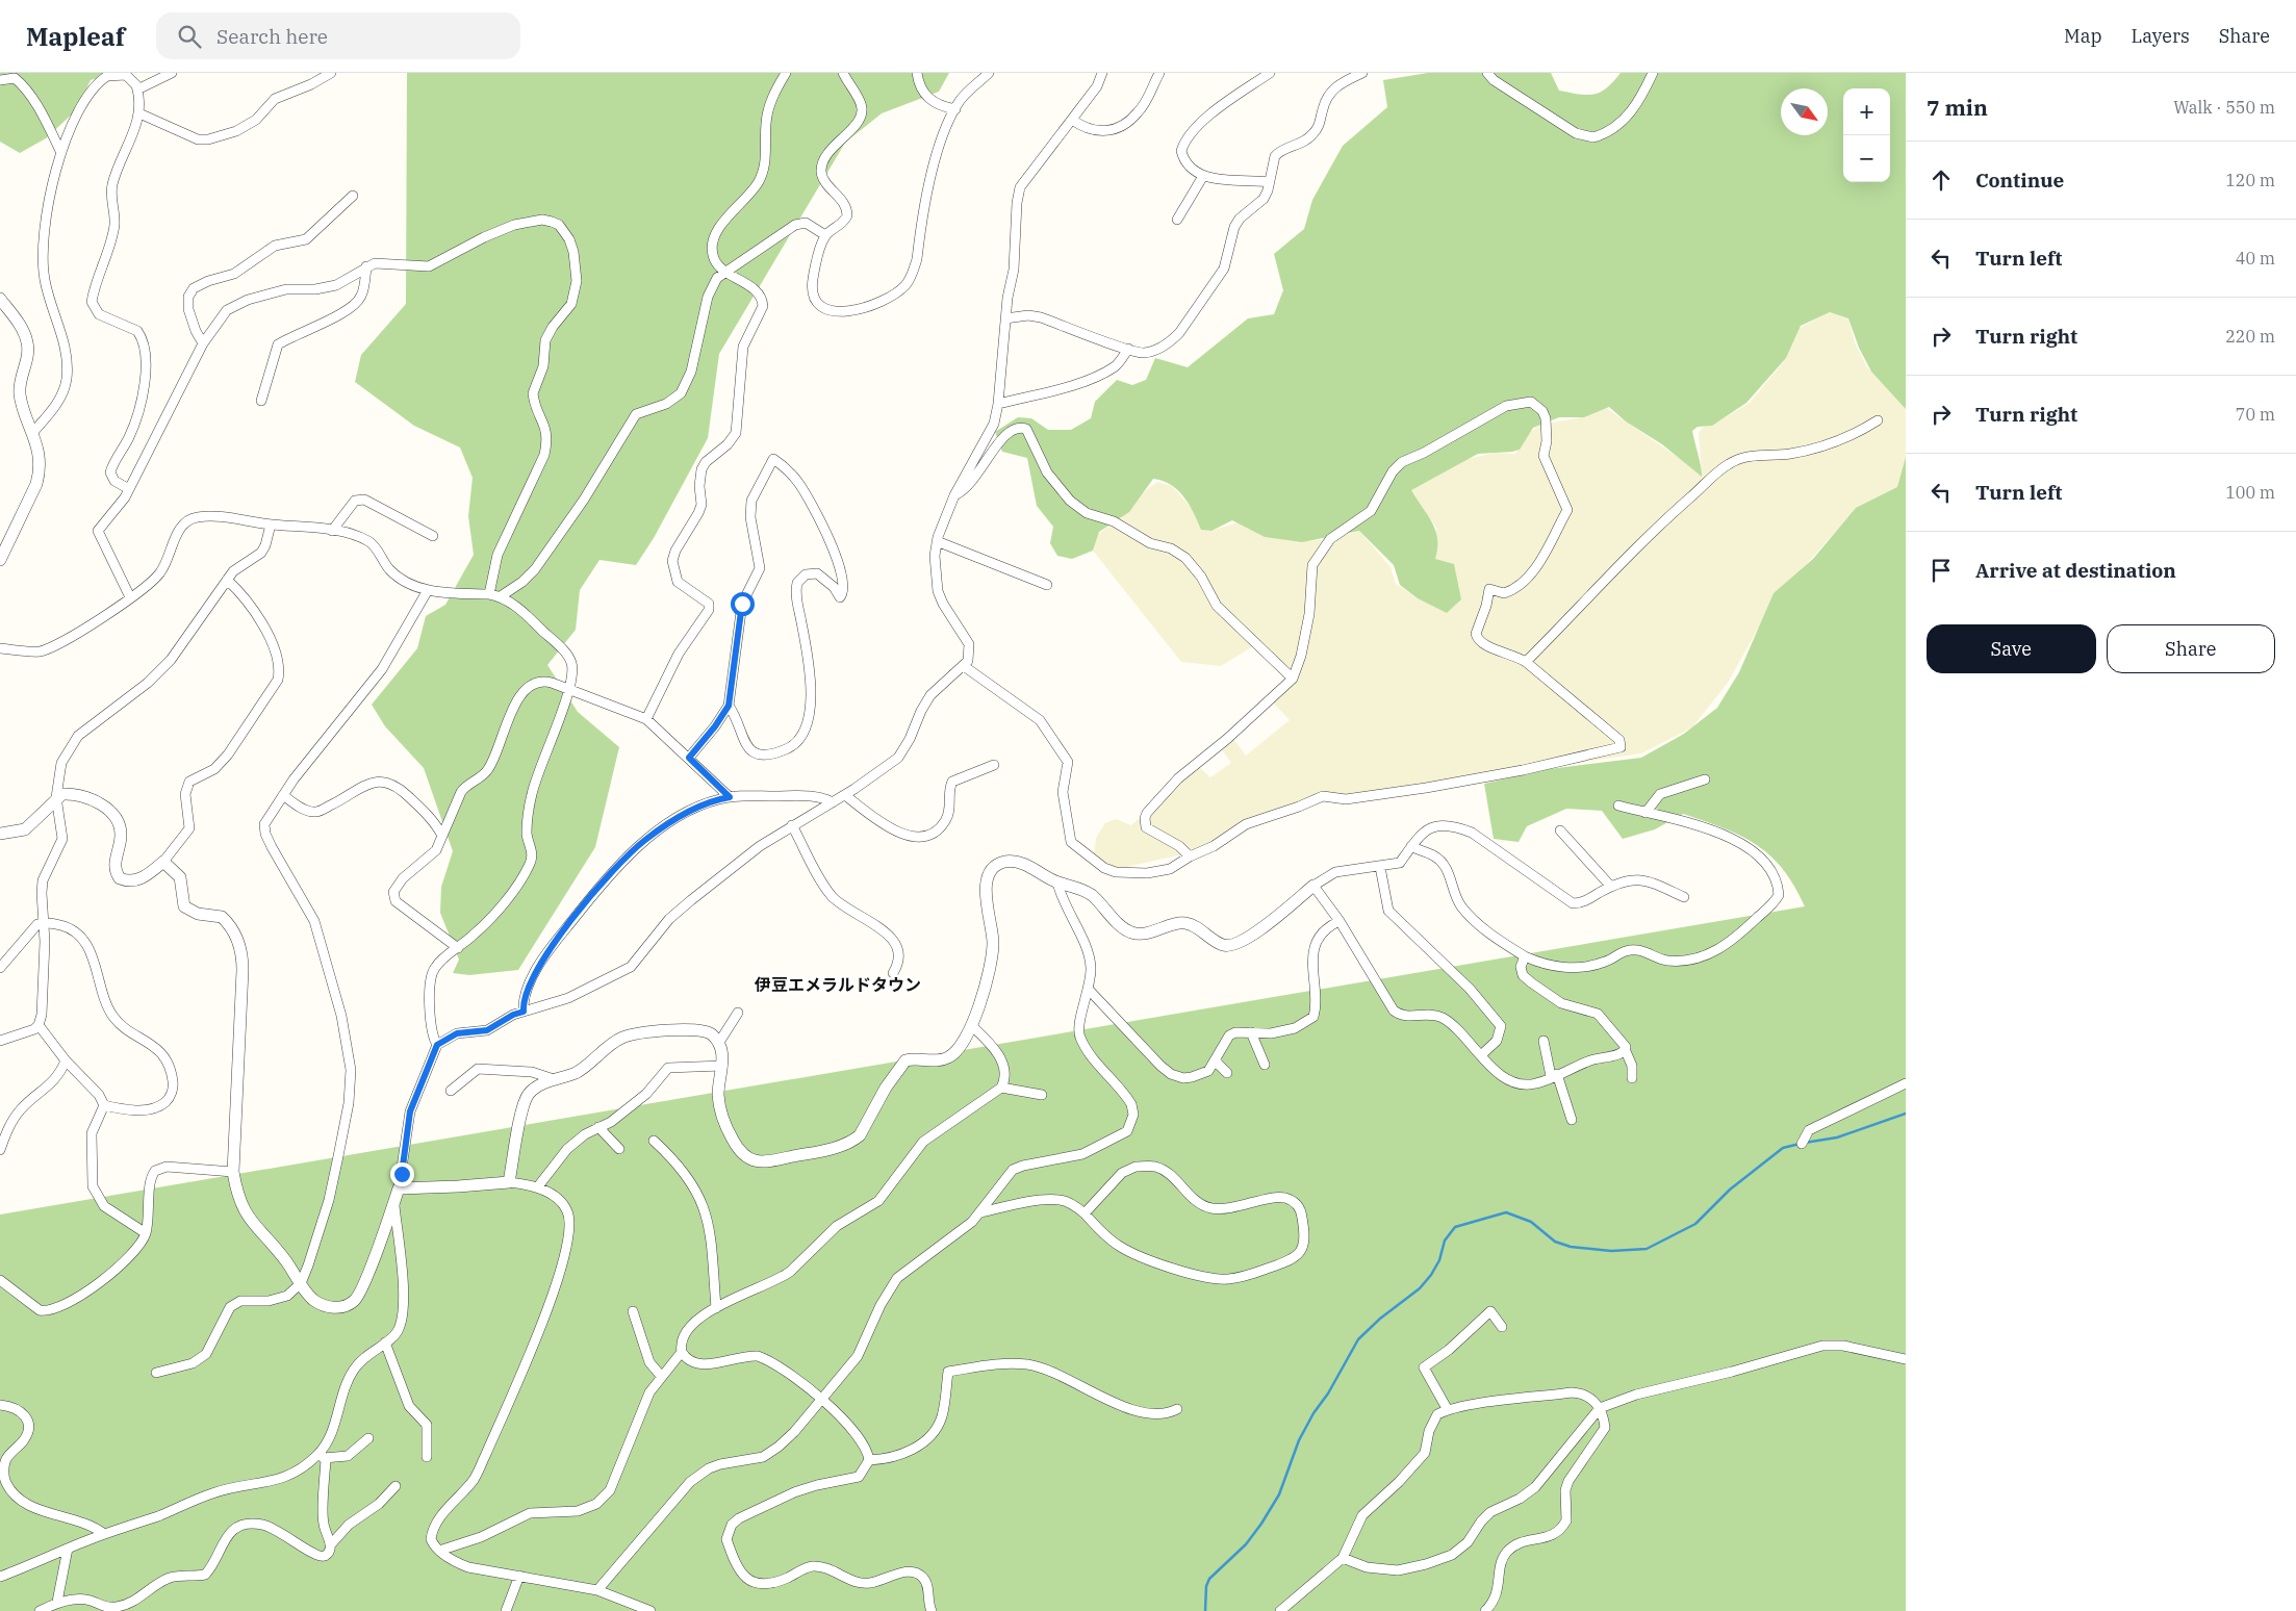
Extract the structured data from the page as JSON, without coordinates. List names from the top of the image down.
{
  "districts": ["伊豆エメラルドタウン"],
  "north": "bottom right",
  "page": {
    "header": "Mapleaf",
    "search": "Search here",
    "nav": ["Map", "Layers", "Share"],
    "heading": ["7 min", "Walk · 550 m"],
    "map_buttons": ["+", "−"],
    "list": [
      ["Continue", "120 m"],
      ["Turn left", "40 m"],
      ["Turn right", "220 m"],
      ["Turn right", "70 m"],
      ["Turn left", "100 m"],
      "Arrive at destination"
    ],
    "buttons": ["Save", "Share"]
  }
}
